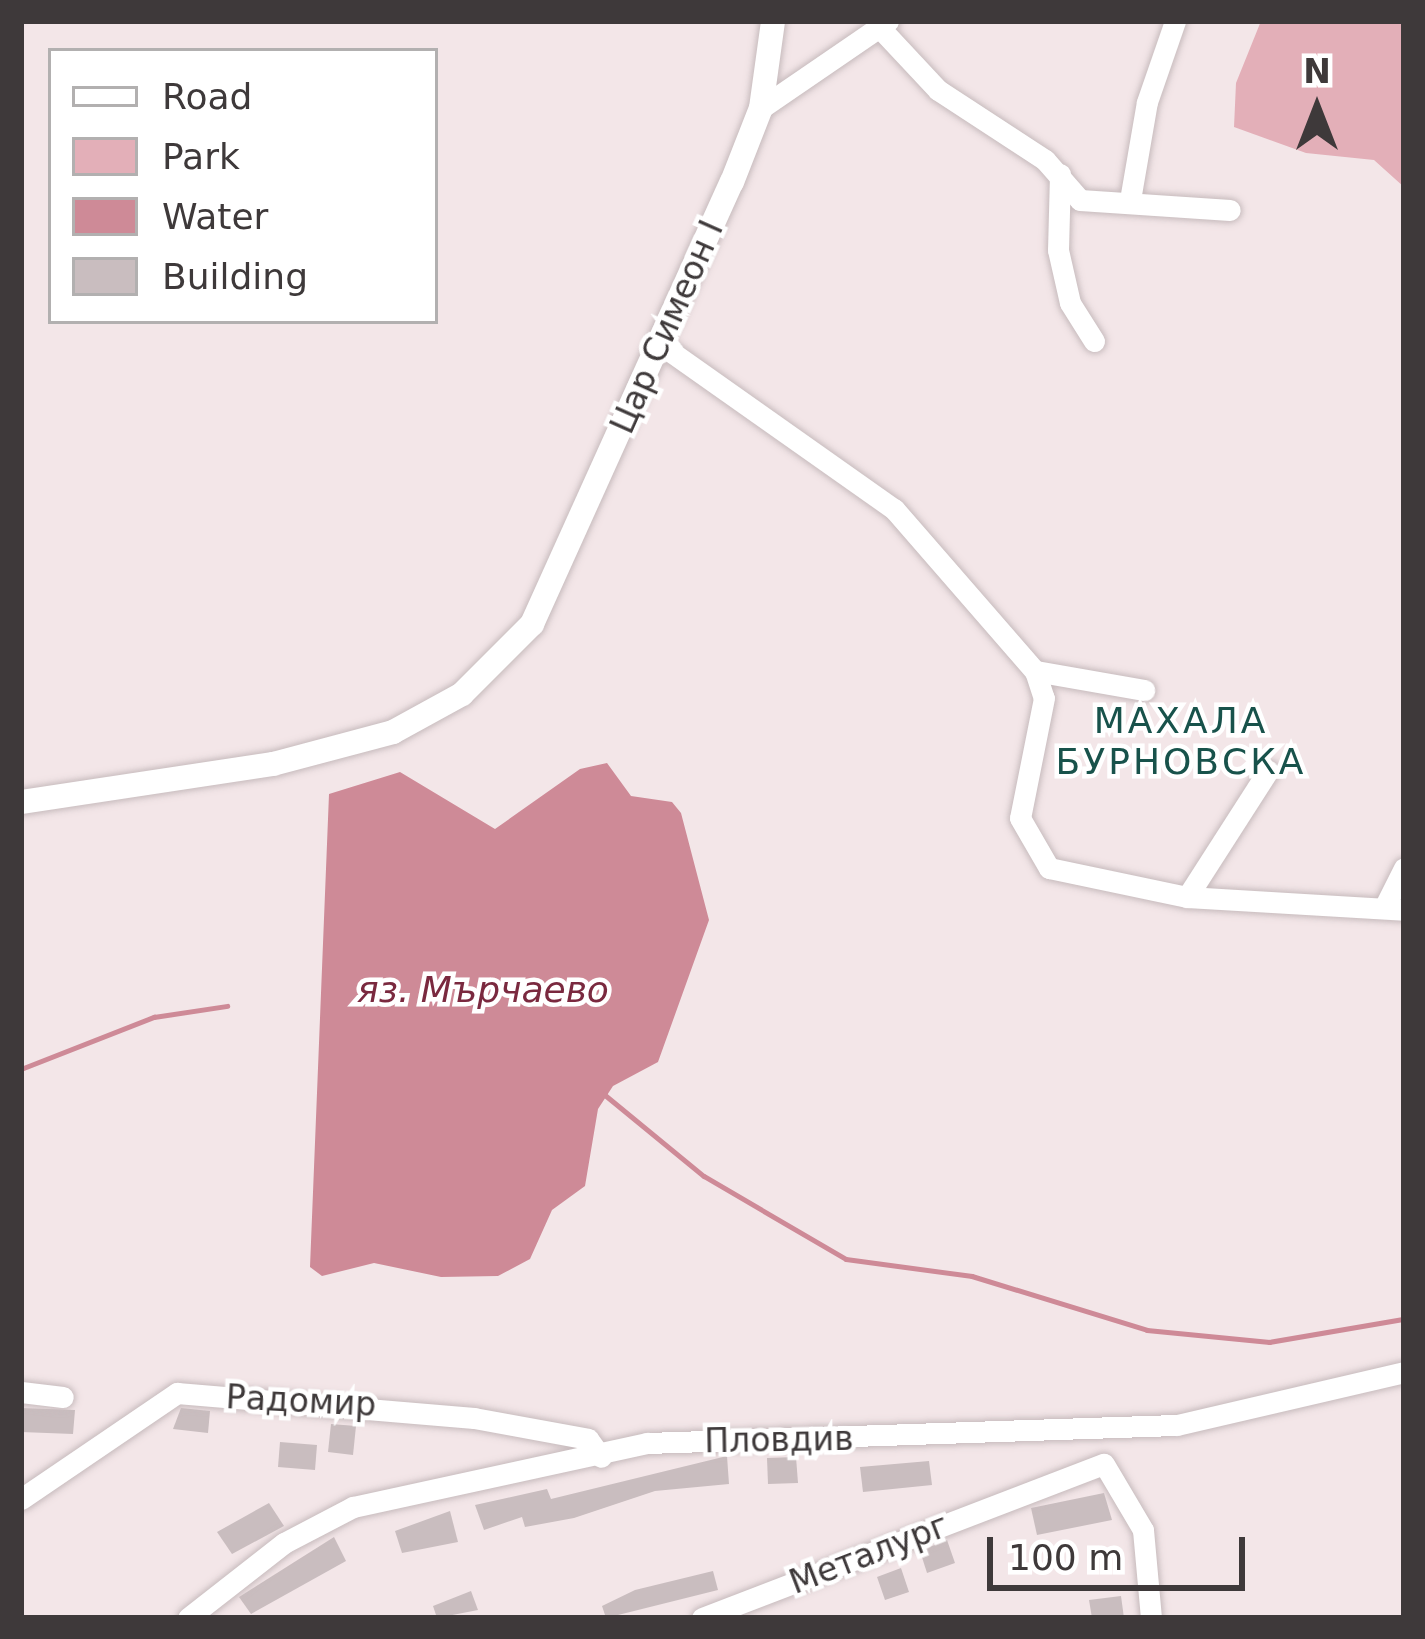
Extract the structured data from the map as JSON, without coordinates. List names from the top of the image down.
{
  "streets": {
    "street": [
      "Цар Симеон I",
      "Радомир",
      "Пловдив",
      "Металург"
    ]
  },
  "crossings": [
    ["Радомир", "Пловдив"]
  ],
  "districts": ["МАХАЛА БУРНОВСКА"],
  "water": ["яз. Мърчаево"],
  "legend": [
    "Road",
    "Park",
    "Water",
    "Building"
  ],
  "scale_bar": "100 m",
  "north": "top"
}
